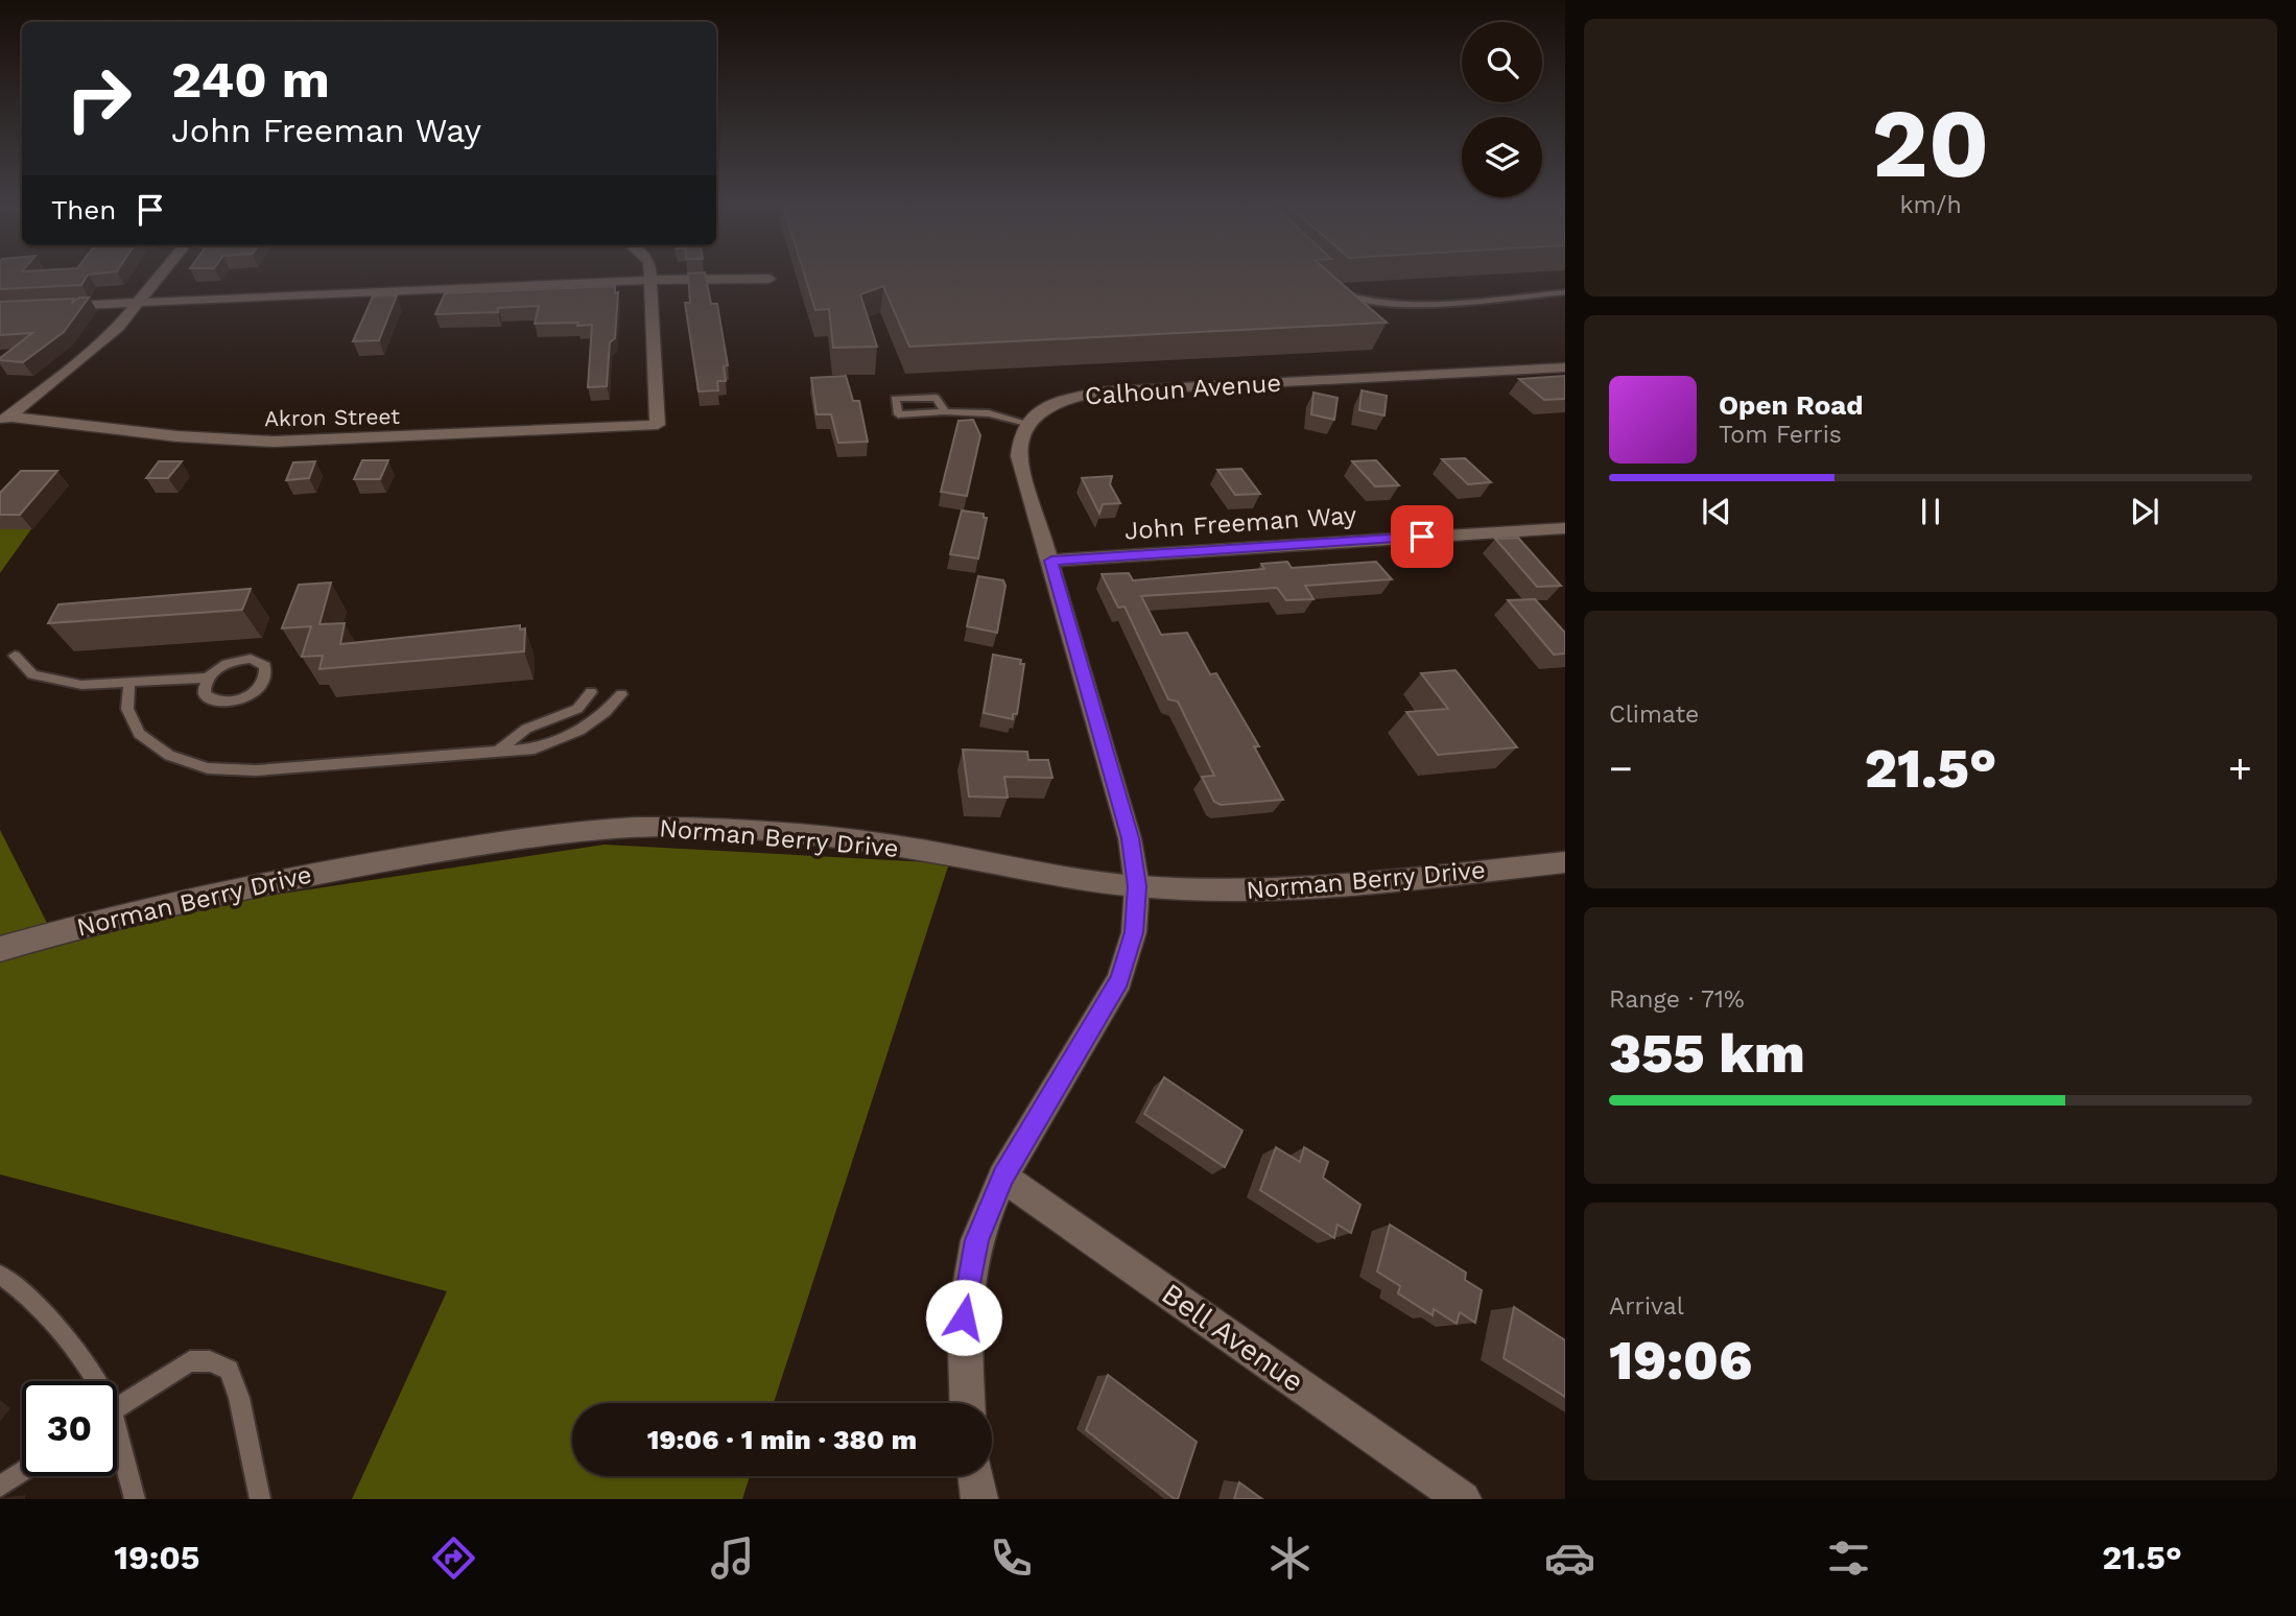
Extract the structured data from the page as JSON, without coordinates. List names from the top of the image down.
{
  "streets": {
    "street": [
      "Calhoun Avenue",
      "Akron Street",
      "John Freeman Way",
      "Norman Berry Drive",
      "Bell Avenue"
    ]
  },
  "page": {
    "tile": [
      ["20", "km/h"],
      "Climate",
      ["Range · 71%", "355 km"],
      ["Arrival", "19:06"]
    ],
    "turn": ["240 m", "John Freeman Way"],
    "then": "Then",
    "song": ["Open Road", "Tom Ferris"],
    "heat": ["−", "21.5°", "+"],
    "limit": "30",
    "trip": "19:06 · 1 min · 380 m",
    "tabs": ["19:05", "21.5°"]
  }
}
